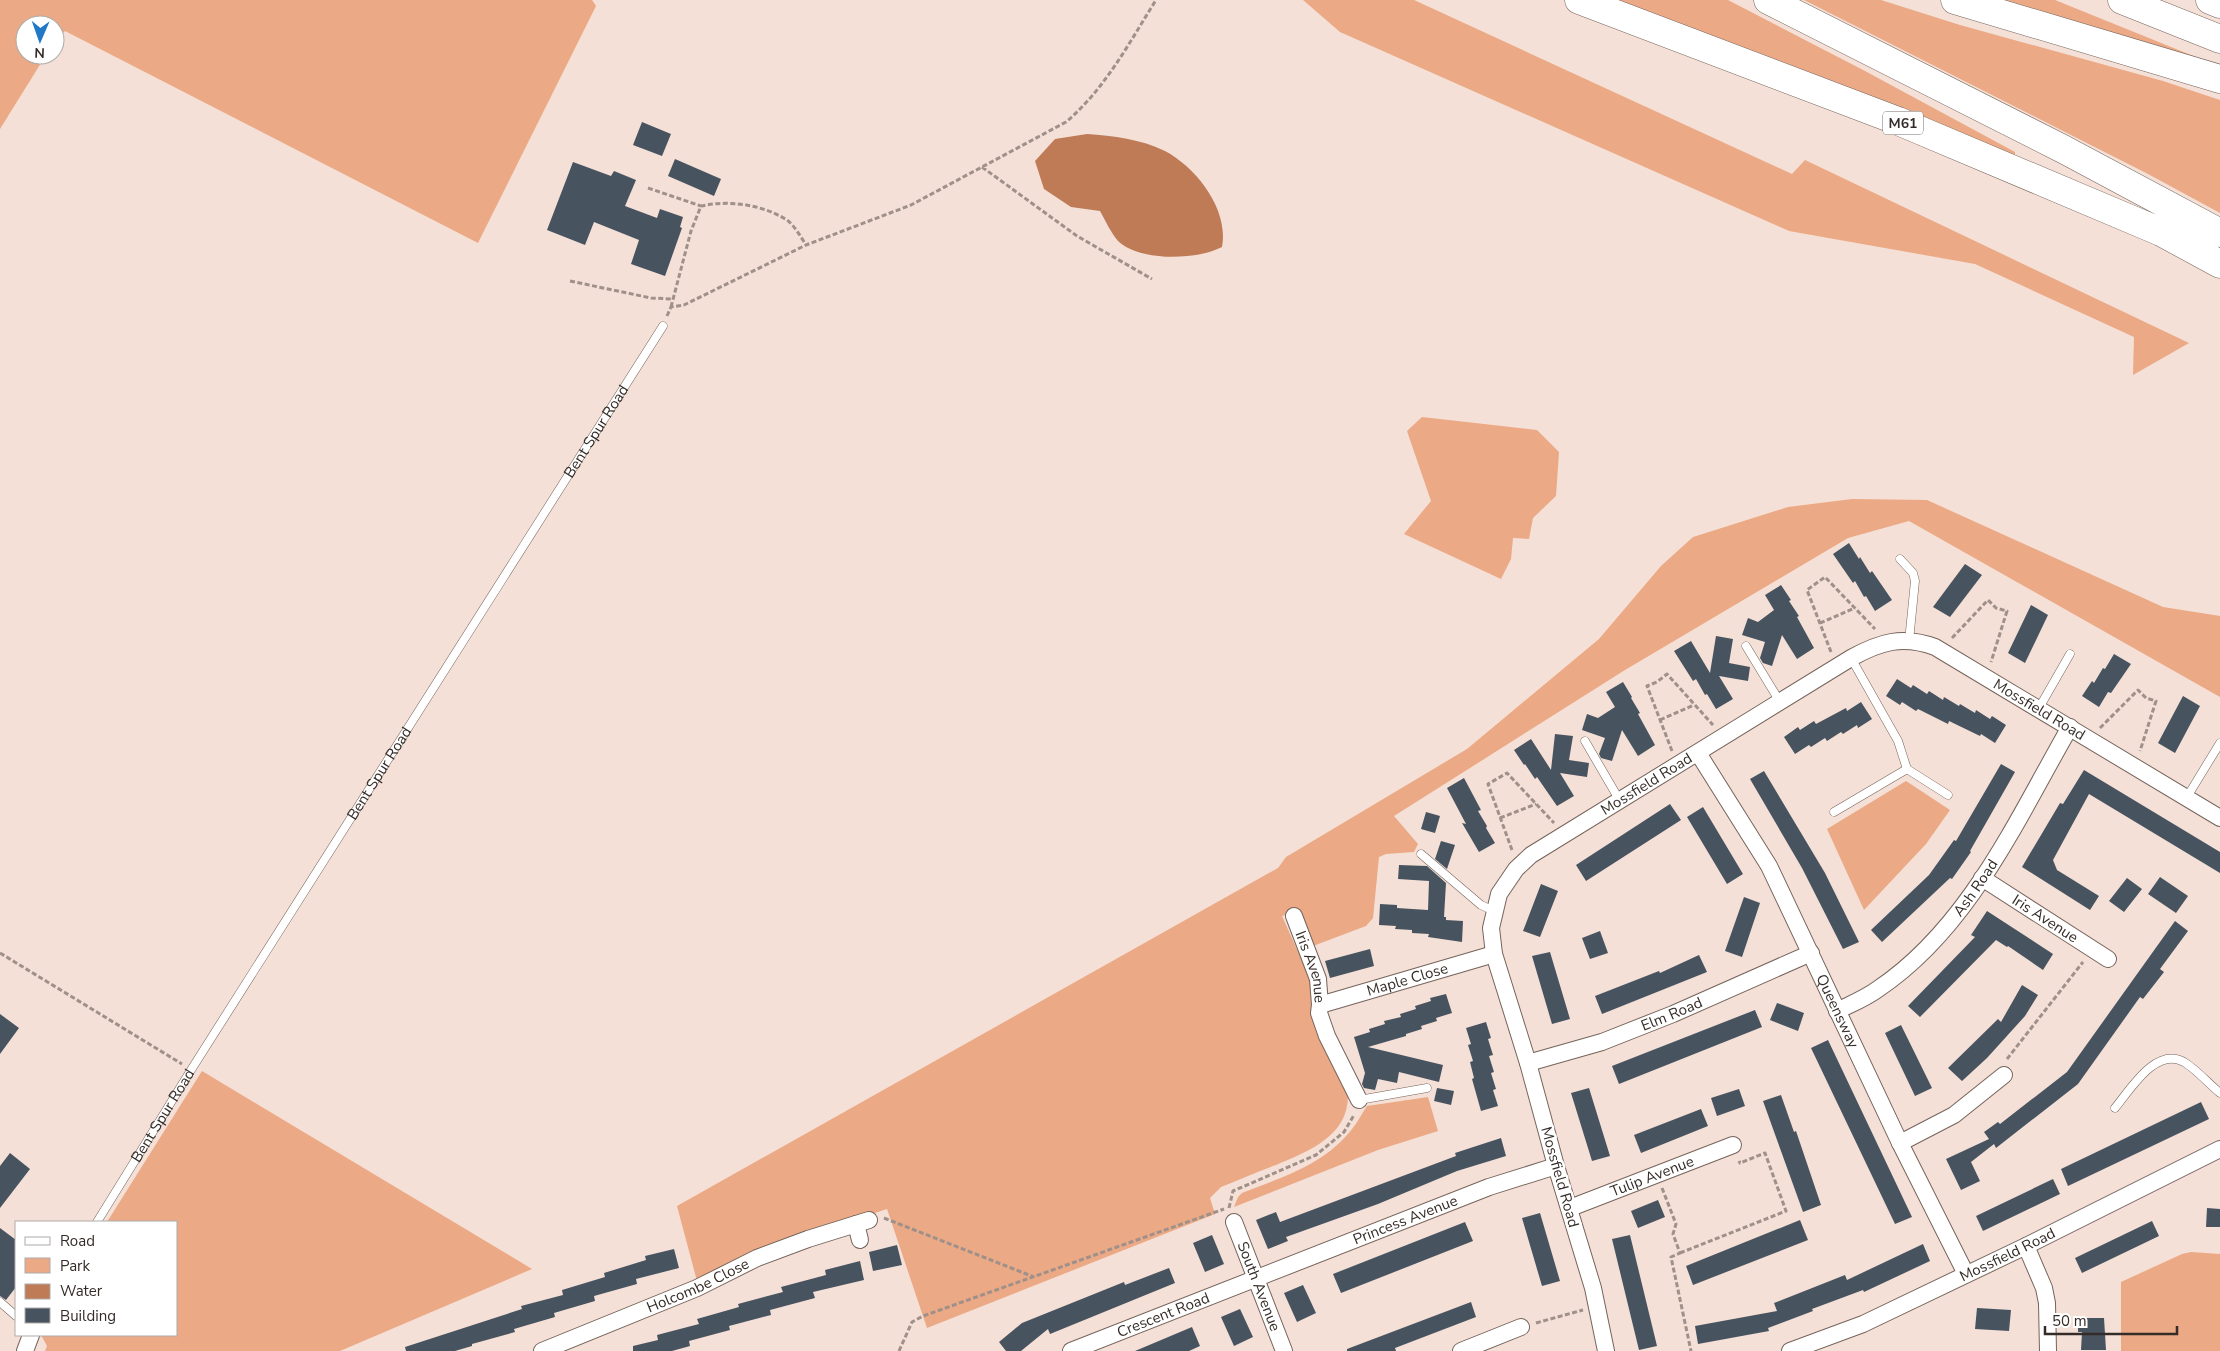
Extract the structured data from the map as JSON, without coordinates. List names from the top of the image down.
{
  "streets": {
    "highway": ["M61"],
    "street": [
      "Mossfield Road",
      "Ash Road",
      "Iris Avenue",
      "Maple Close",
      "Queensway",
      "Elm Road",
      "Tulip Avenue",
      "Princess Avenue",
      "Holcombe Close",
      "South Avenue",
      "Crescent Road"
    ],
    "lane": ["Bent Spur Road"]
  },
  "crossings": [
    ["Mossfield Road", "Ash Road"],
    ["Mossfield Road", "Maple Close"],
    ["Mossfield Road", "Queensway"],
    ["Mossfield Road", "Elm Road"],
    ["Mossfield Road", "Tulip Avenue"],
    ["Mossfield Road", "Princess Avenue"],
    ["Ash Road", "Iris Avenue"],
    ["Ash Road", "Queensway"],
    ["Iris Avenue", "Maple Close"],
    ["Queensway", "Elm Road"],
    ["Princess Avenue", "South Avenue"],
    ["Princess Avenue", "Crescent Road"],
    ["South Avenue", "Crescent Road"]
  ],
  "legend": [
    "Road",
    "Park",
    "Water",
    "Building"
  ],
  "scale_bar": "50 m",
  "north": "bottom"
}
